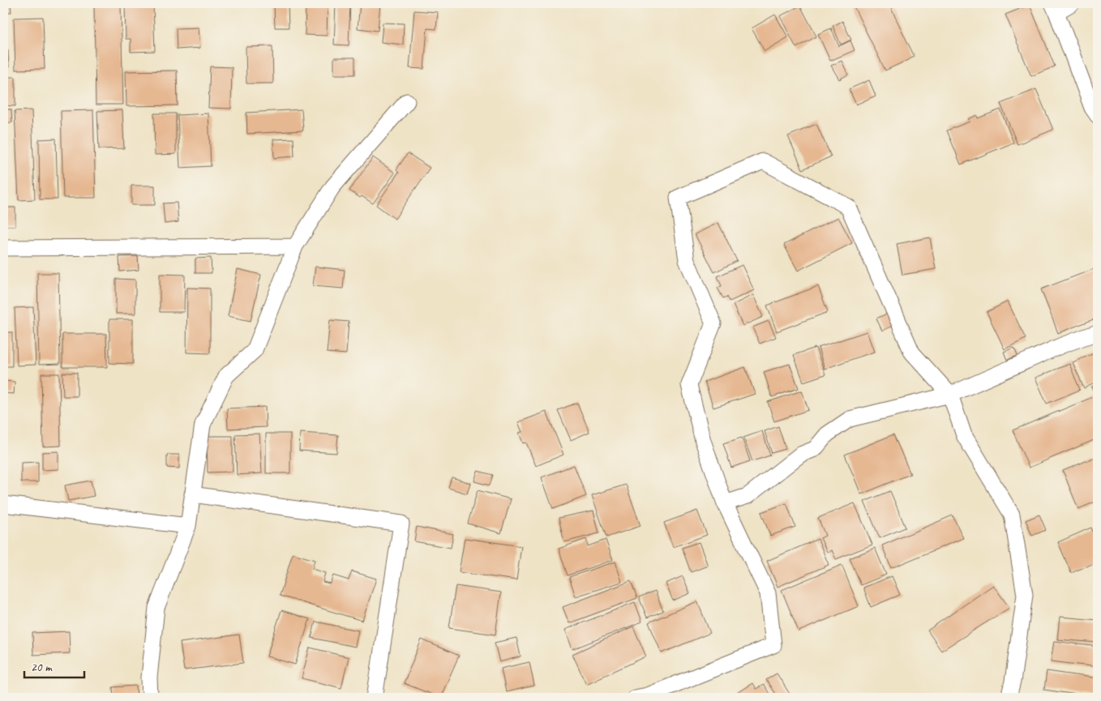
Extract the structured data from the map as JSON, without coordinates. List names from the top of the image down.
{
  "scale_bar": "20 m"
}
